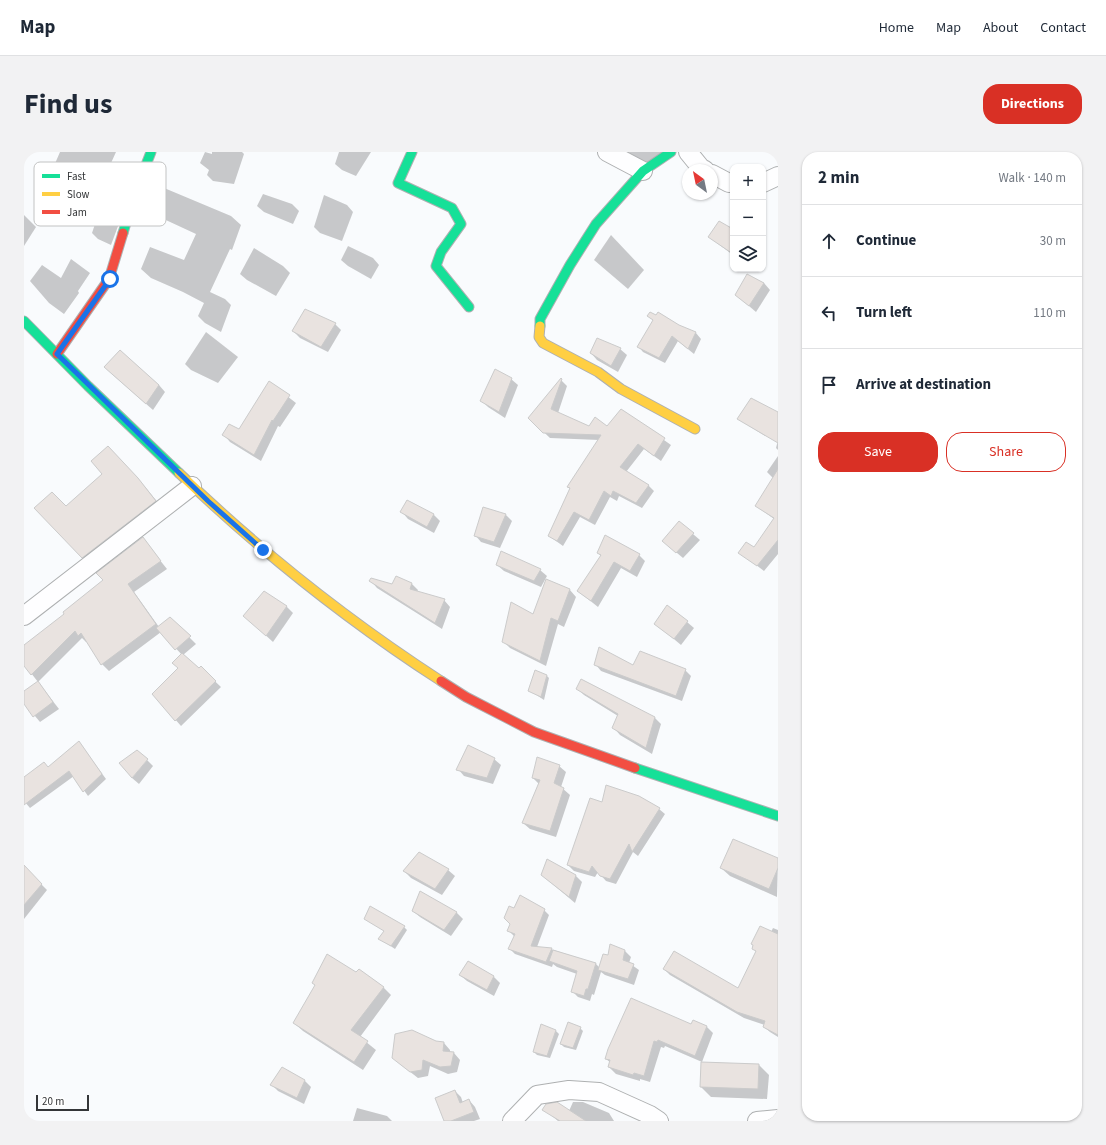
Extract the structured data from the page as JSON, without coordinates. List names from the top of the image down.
{
  "legend": ["Fast", "Slow", "Jam"],
  "scale_bar": "20 m",
  "north": "top left",
  "page": {
    "header": "Map",
    "nav": [
      "Home",
      "Map",
      "About",
      "Contact"
    ],
    "title": "Find us",
    "buttons": [
      "Directions",
      ["Save", "Share"]
    ],
    "heading": ["2 min", "Walk · 140 m"],
    "map_buttons": ["+", "−"],
    "list": [
      ["Continue", "30 m"],
      ["Turn left", "110 m"],
      "Arrive at destination"
    ],
    "scale": "20 m"
  }
}
